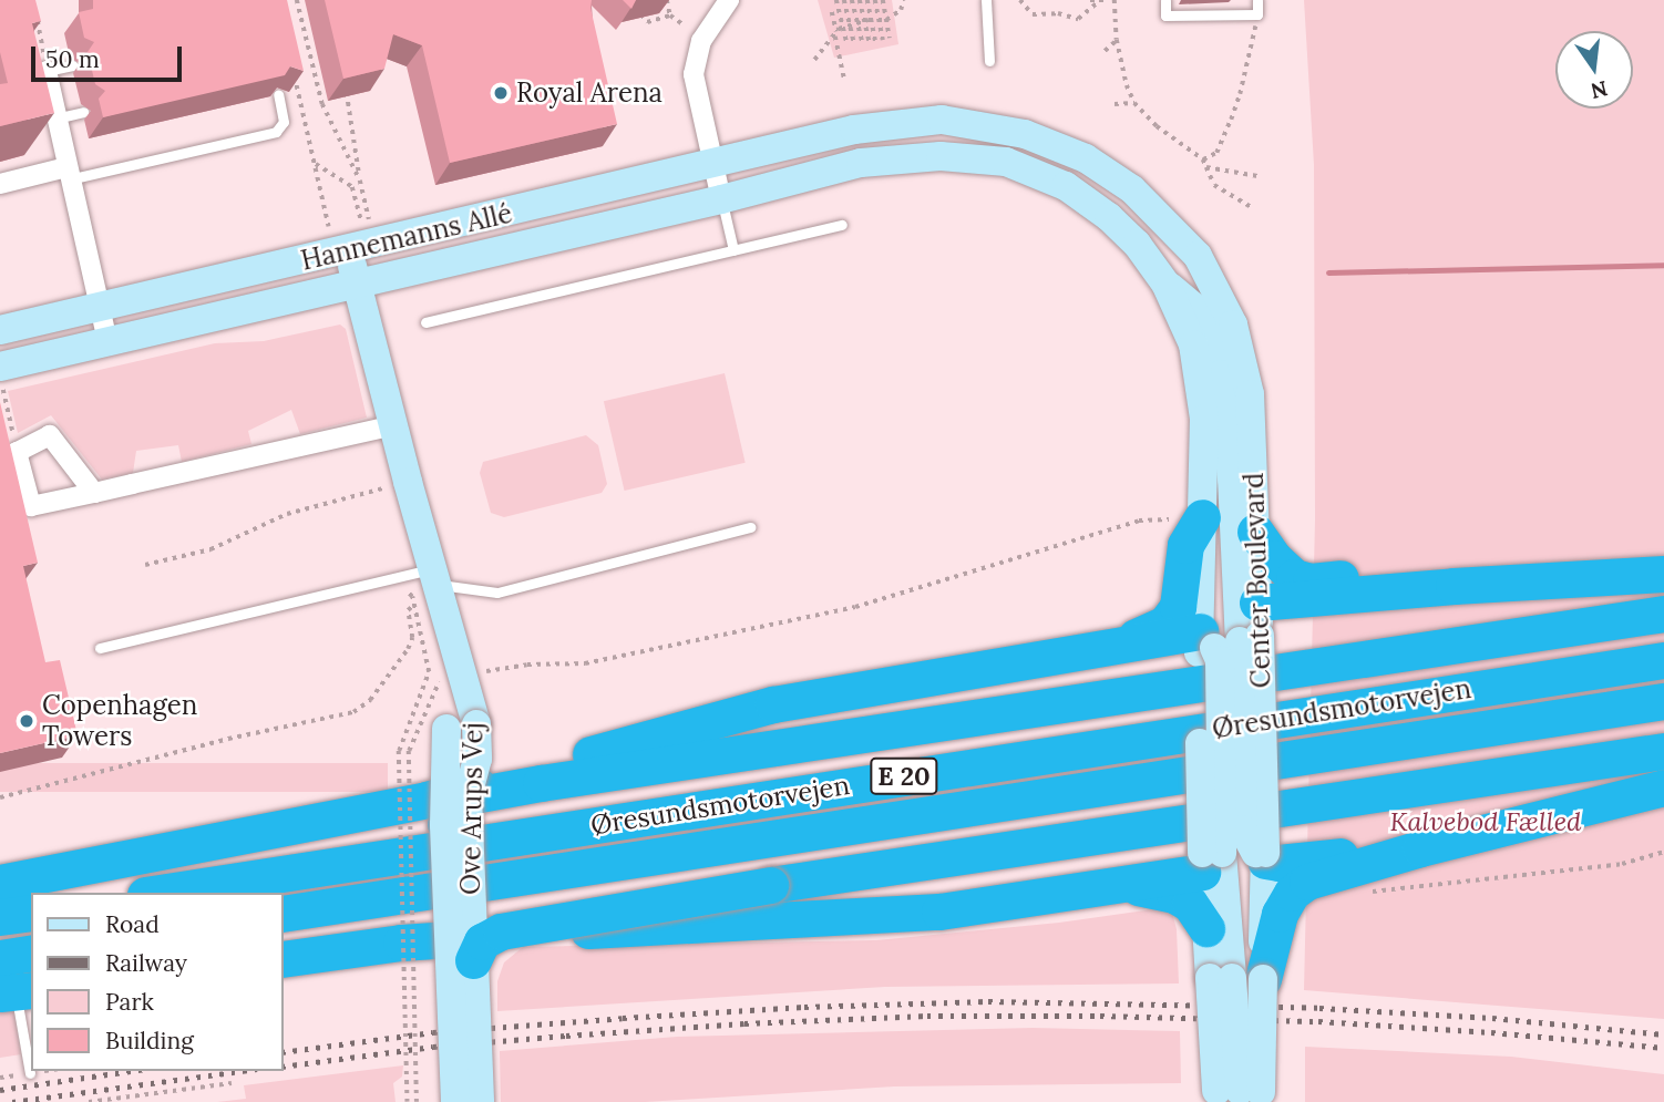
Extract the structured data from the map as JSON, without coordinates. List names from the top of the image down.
{
  "streets": {
    "highway": ["Øresundsmotorvejen", "E 20"],
    "street": ["Hannemanns Allé", "Center Boulevard", "Ove Arups Vej"]
  },
  "crossings": [
    ["Hannemanns Allé", "Center Boulevard"],
    ["Hannemanns Allé", "Ove Arups Vej"]
  ],
  "parks": ["Kalvebod Fælled"],
  "places": ["Royal Arena", "Copenhagen Towers"],
  "legend": [
    "Road",
    "Railway",
    "Park",
    "Building"
  ],
  "scale_bar": "50 m",
  "north": "bottom"
}
